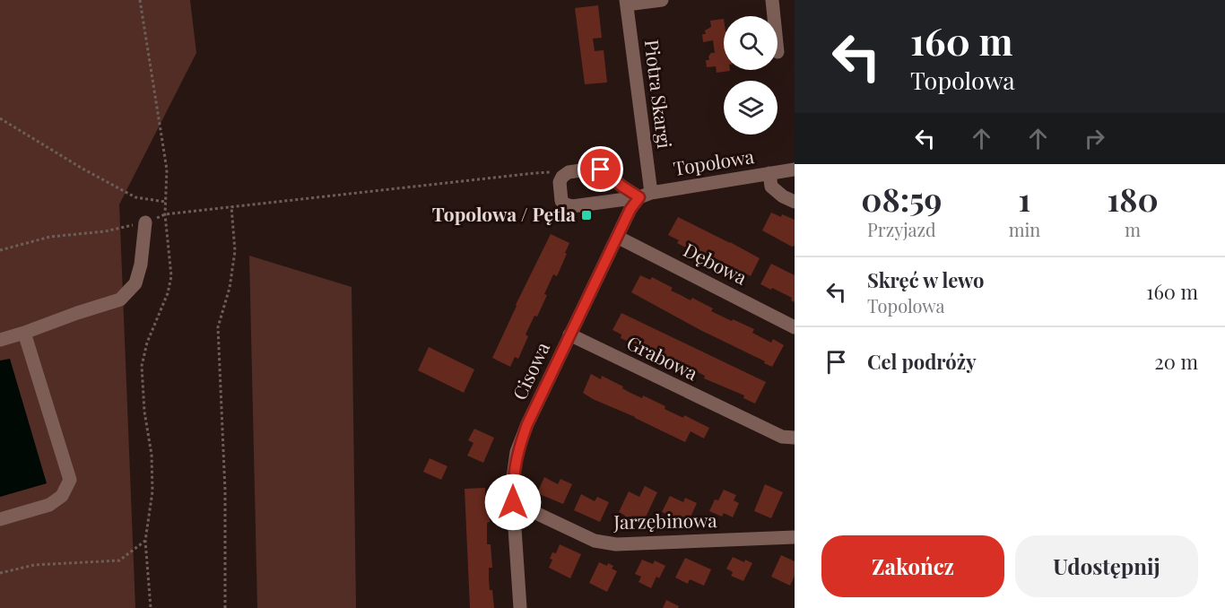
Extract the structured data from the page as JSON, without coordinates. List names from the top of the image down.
{
  "streets": {
    "street": [
      "Piotra Skargi",
      "Topolowa",
      "Dębowa",
      "Grabowa",
      "Cisowa",
      "Jarzębinowa"
    ]
  },
  "crossings": [
    ["Piotra Skargi", "Topolowa"],
    ["Piotra Skargi", "Cisowa"],
    ["Topolowa", "Cisowa"],
    ["Dębowa", "Cisowa"],
    ["Grabowa", "Cisowa"],
    ["Cisowa", "Jarzębinowa"]
  ],
  "places": {
    "transit": ["Topolowa / Pętla"]
  },
  "page": {
    "turn": ["160 m", "Topolowa"],
    "eta": [
      "08:59",
      "Przyjazd",
      "1",
      "min",
      "180",
      "m"
    ],
    "list": [
      {
        "name": "Skręć w lewo",
        "note": "Topolowa",
        "value": "160 m"
      },
      {
        "name": "Cel podróży",
        "value": "20 m"
      }
    ],
    "buttons": ["Zakończ", "Udostępnij"]
  }
}
